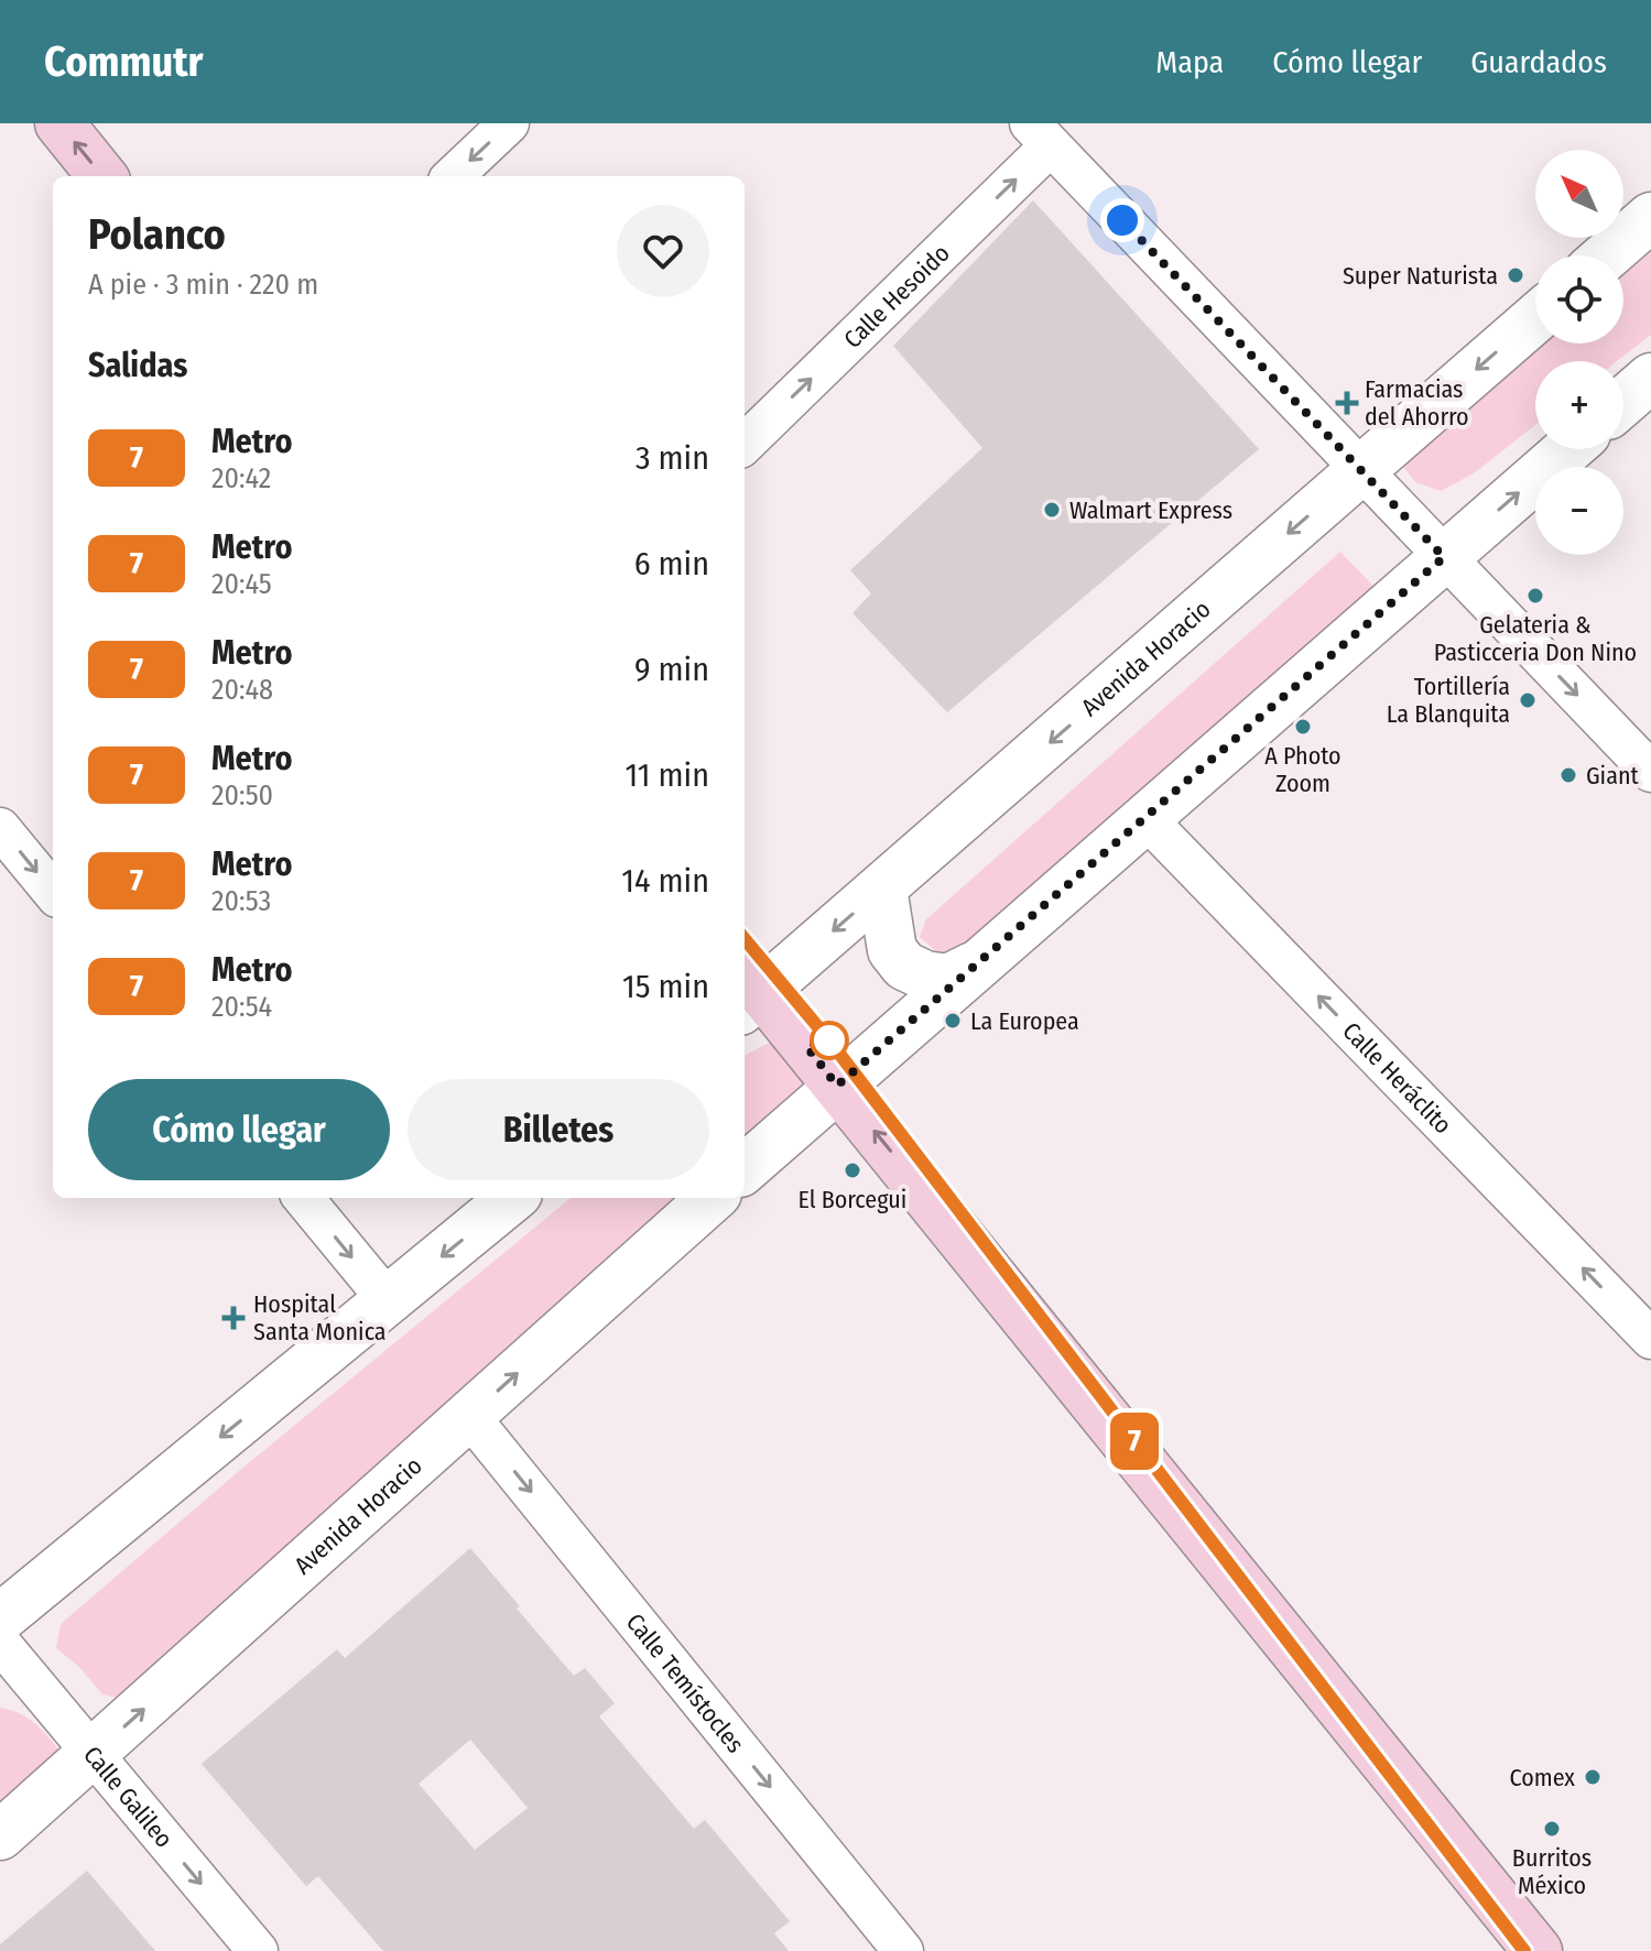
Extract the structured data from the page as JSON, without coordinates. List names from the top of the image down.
{
  "streets": {
    "street": [
      "Calle Hesoido",
      "Avenida Horacio",
      "Calle Heráclito",
      "Calle Temístocles",
      "Calle Galileo"
    ]
  },
  "crossings": [
    ["Avenida Horacio", "Calle Temístocles"],
    ["Avenida Horacio", "Calle Galileo"]
  ],
  "one_way": [
    "Calle Hesoido",
    "Calle Heráclito",
    "Calle Temístocles",
    "Calle Galileo"
  ],
  "places": {
    "other": [
      "Super Naturista",
      "Walmart Express",
      "Gelateria & Pasticceria Don Nino",
      "Tortillería La Blanquita",
      "A Photo Zoom",
      "Giant",
      "La Europea",
      "El Borcegui",
      "Comex",
      "Burritos México"
    ],
    "health": ["Farmacias del Ahorro", "Hospital Santa Monica"]
  },
  "lines": ["metro line 7"],
  "north": "top left",
  "page": {
    "header": "Commutr",
    "nav": ["Mapa", "Cómo llegar", "Guardados"],
    "on_map": "7",
    "map_buttons": ["+", "−"],
    "heading": [
      ["Polanco", "A pie · 3 min · 220 m"],
      "Salidas"
    ],
    "list": [
      {
        "mark": "7",
        "name": "Metro",
        "note": "20:42",
        "value": "3 min"
      },
      {
        "mark": "7",
        "name": "Metro",
        "note": "20:45",
        "value": "6 min"
      },
      {
        "mark": "7",
        "name": "Metro",
        "note": "20:48",
        "value": "9 min"
      },
      {
        "mark": "7",
        "name": "Metro",
        "note": "20:50",
        "value": "11 min"
      },
      {
        "mark": "7",
        "name": "Metro",
        "note": "20:53",
        "value": "14 min"
      },
      {
        "mark": "7",
        "name": "Metro",
        "note": "20:54",
        "value": "15 min"
      }
    ],
    "buttons": ["Cómo llegar", "Billetes"]
  }
}
